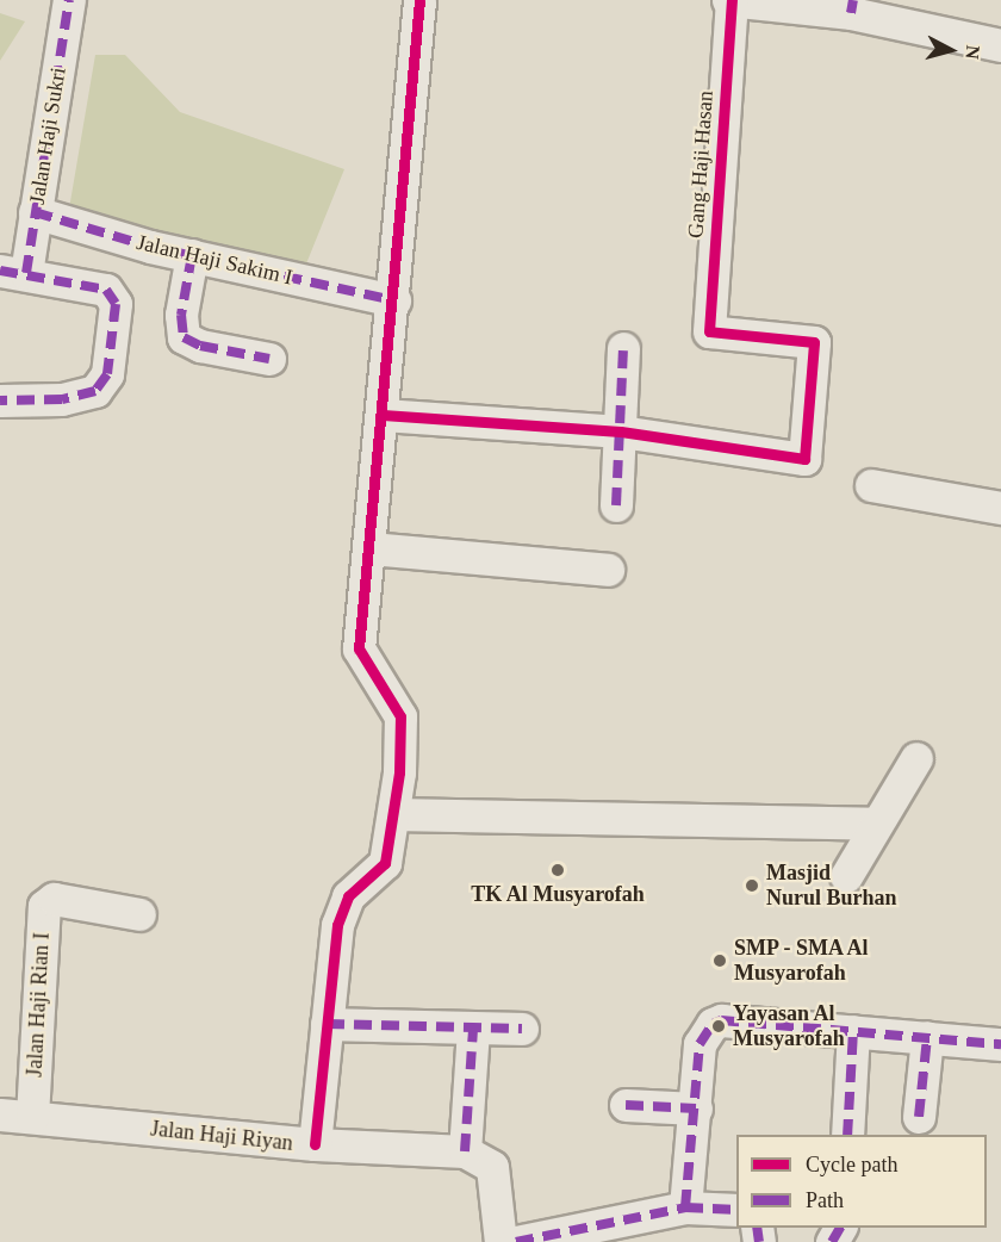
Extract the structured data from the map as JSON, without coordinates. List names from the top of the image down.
{
  "streets": {
    "street": [
      "Jalan Haji Sukri",
      "Gang Haji Hasan",
      "Jalan Haji Sakim I",
      "Jalan Haji Rian I",
      "Jalan Haji Riyan"
    ]
  },
  "crossings": [
    ["Jalan Haji Sukri", "Jalan Haji Sakim I"],
    ["Jalan Haji Rian I", "Jalan Haji Riyan"]
  ],
  "places": [
    "TK Al Musyarofah",
    "Masjid Nurul Burhan",
    "SMP - SMA Al Musyarofah",
    "Yayasan Al Musyarofah"
  ],
  "legend": ["Cycle path", "Path"],
  "north": "right"
}
